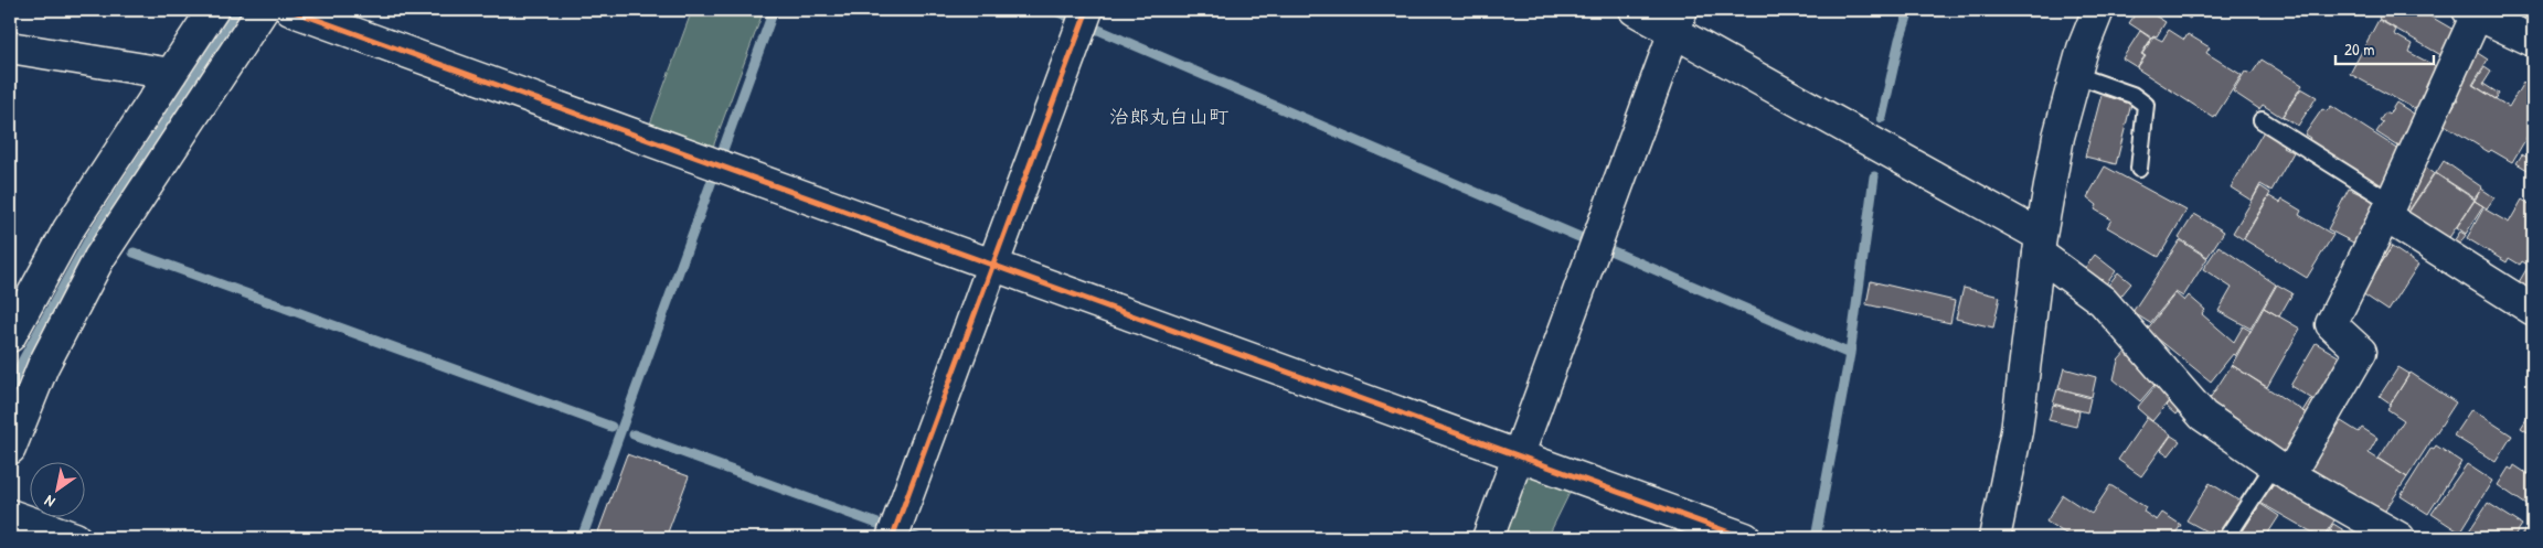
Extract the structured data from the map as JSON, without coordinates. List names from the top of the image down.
{
  "districts": ["治郎丸白山町"],
  "scale_bar": "20 m",
  "north": "bottom left"
}
